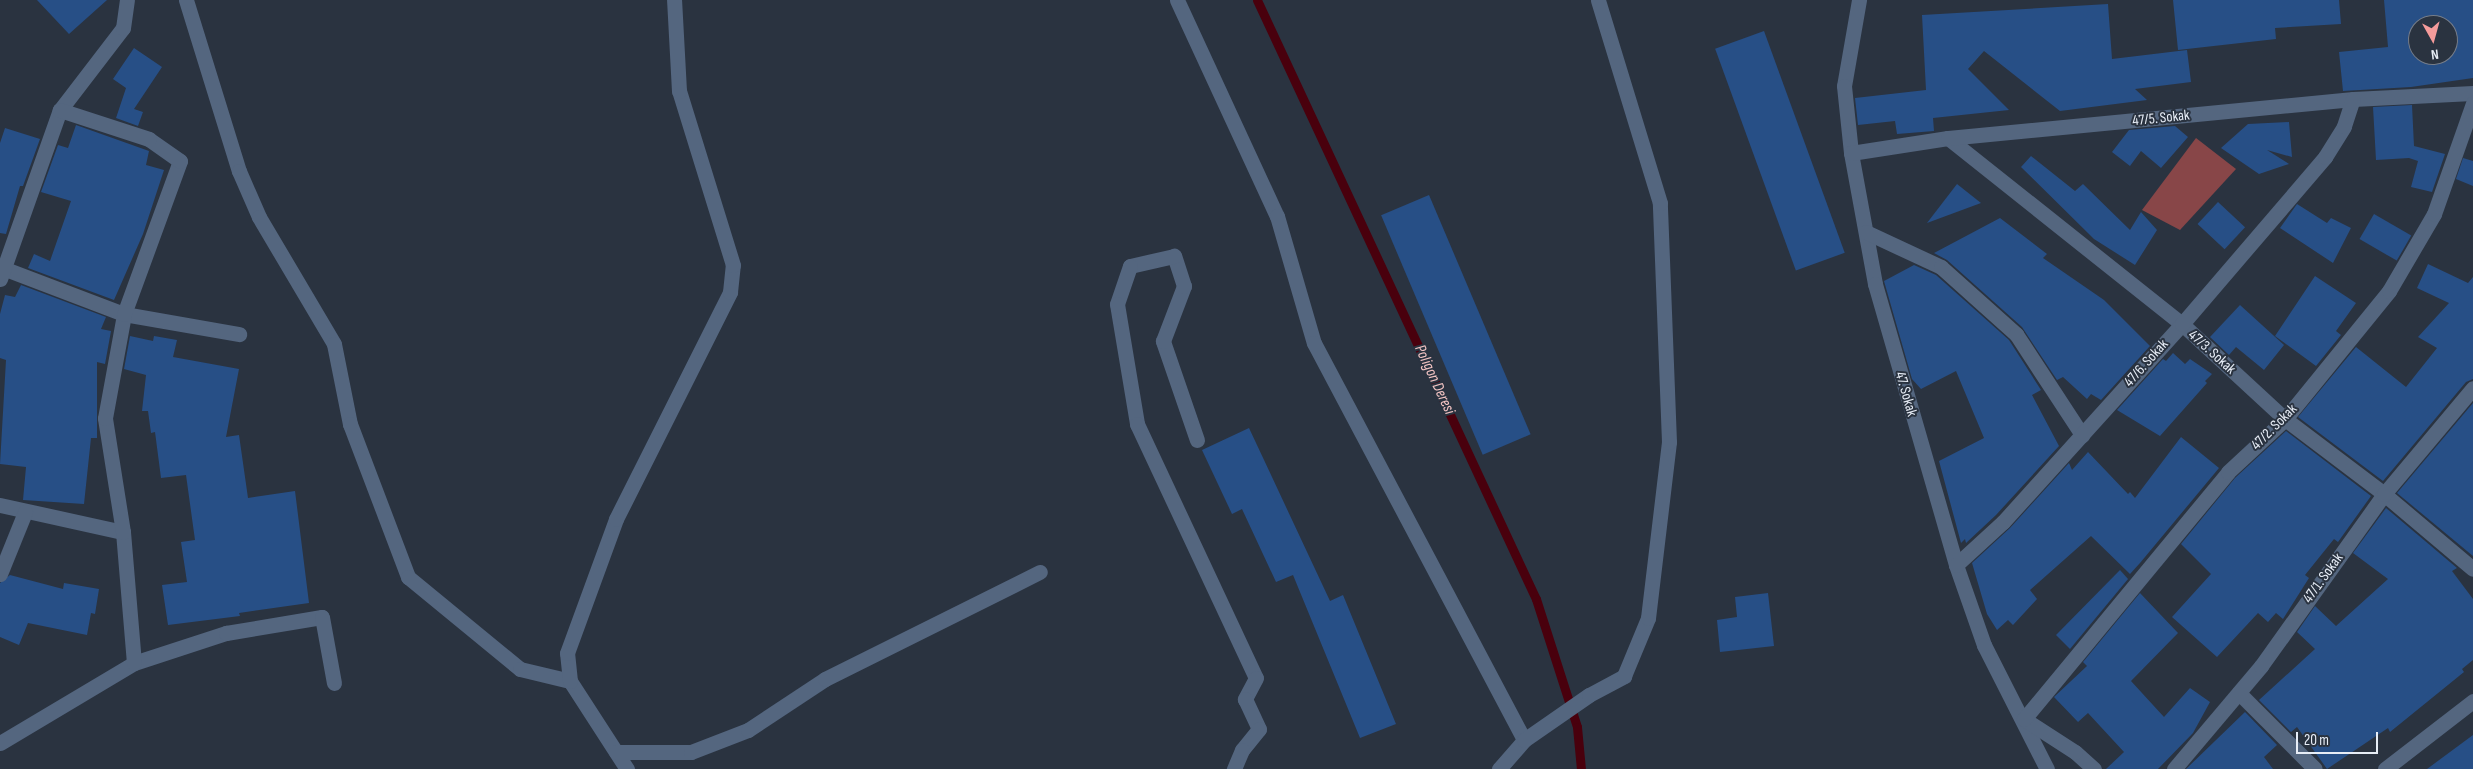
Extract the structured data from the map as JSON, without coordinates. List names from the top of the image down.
{
  "streets": {
    "street": [
      "47/5. Sokak",
      "47/3. Sokak",
      "47/6. Sokak",
      "47. Sokak",
      "47/2. Sokak",
      "47/1. Sokak"
    ]
  },
  "crossings": [
    ["47/5. Sokak", "47/3. Sokak"],
    ["47/5. Sokak", "47/6. Sokak"],
    ["47/5. Sokak", "47. Sokak"],
    ["47/3. Sokak", "47/6. Sokak"],
    ["47/3. Sokak", "47/2. Sokak"],
    ["47/3. Sokak", "47/1. Sokak"],
    ["47/6. Sokak", "47. Sokak"],
    ["47. Sokak", "47/2. Sokak"]
  ],
  "water": ["Poligon Deresi"],
  "scale_bar": "20 m",
  "north": "bottom"
}
